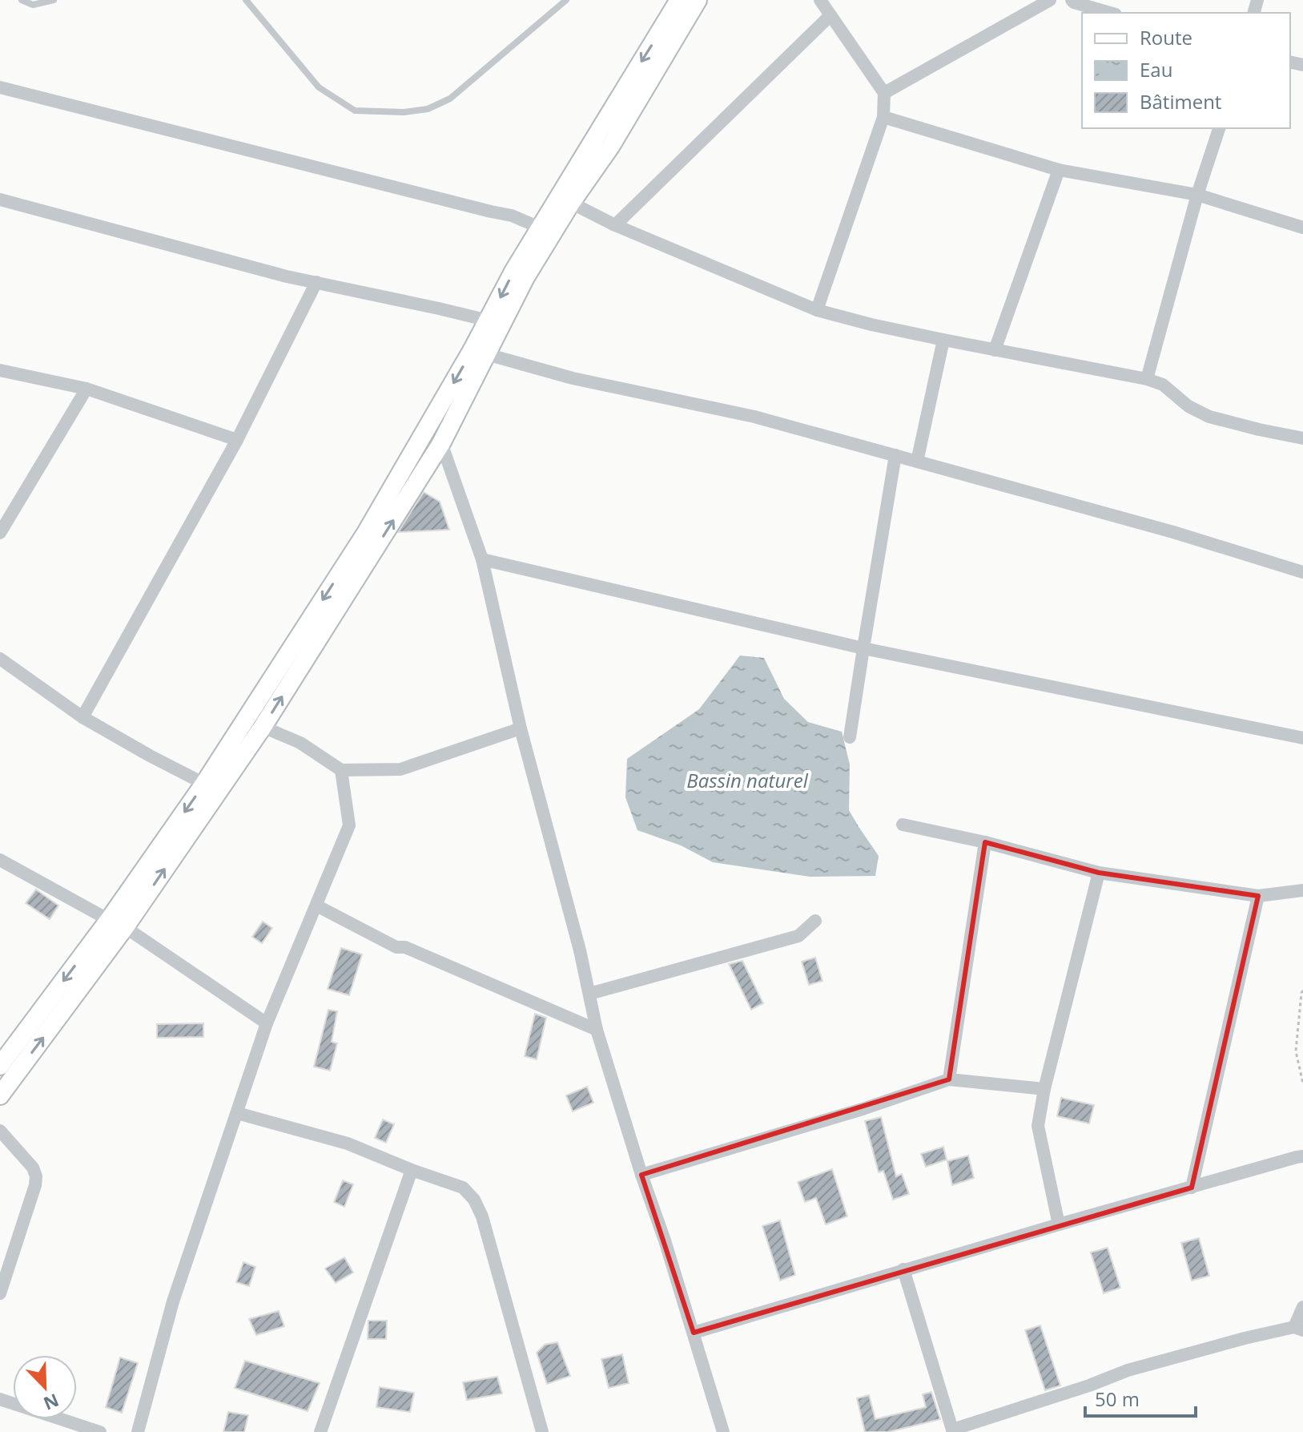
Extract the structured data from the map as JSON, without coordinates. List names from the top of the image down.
{
  "water": ["Bassin naturel"],
  "legend": ["Route", "Eau", "Bâtiment"],
  "scale_bar": "50 m",
  "north": "bottom right"
}
